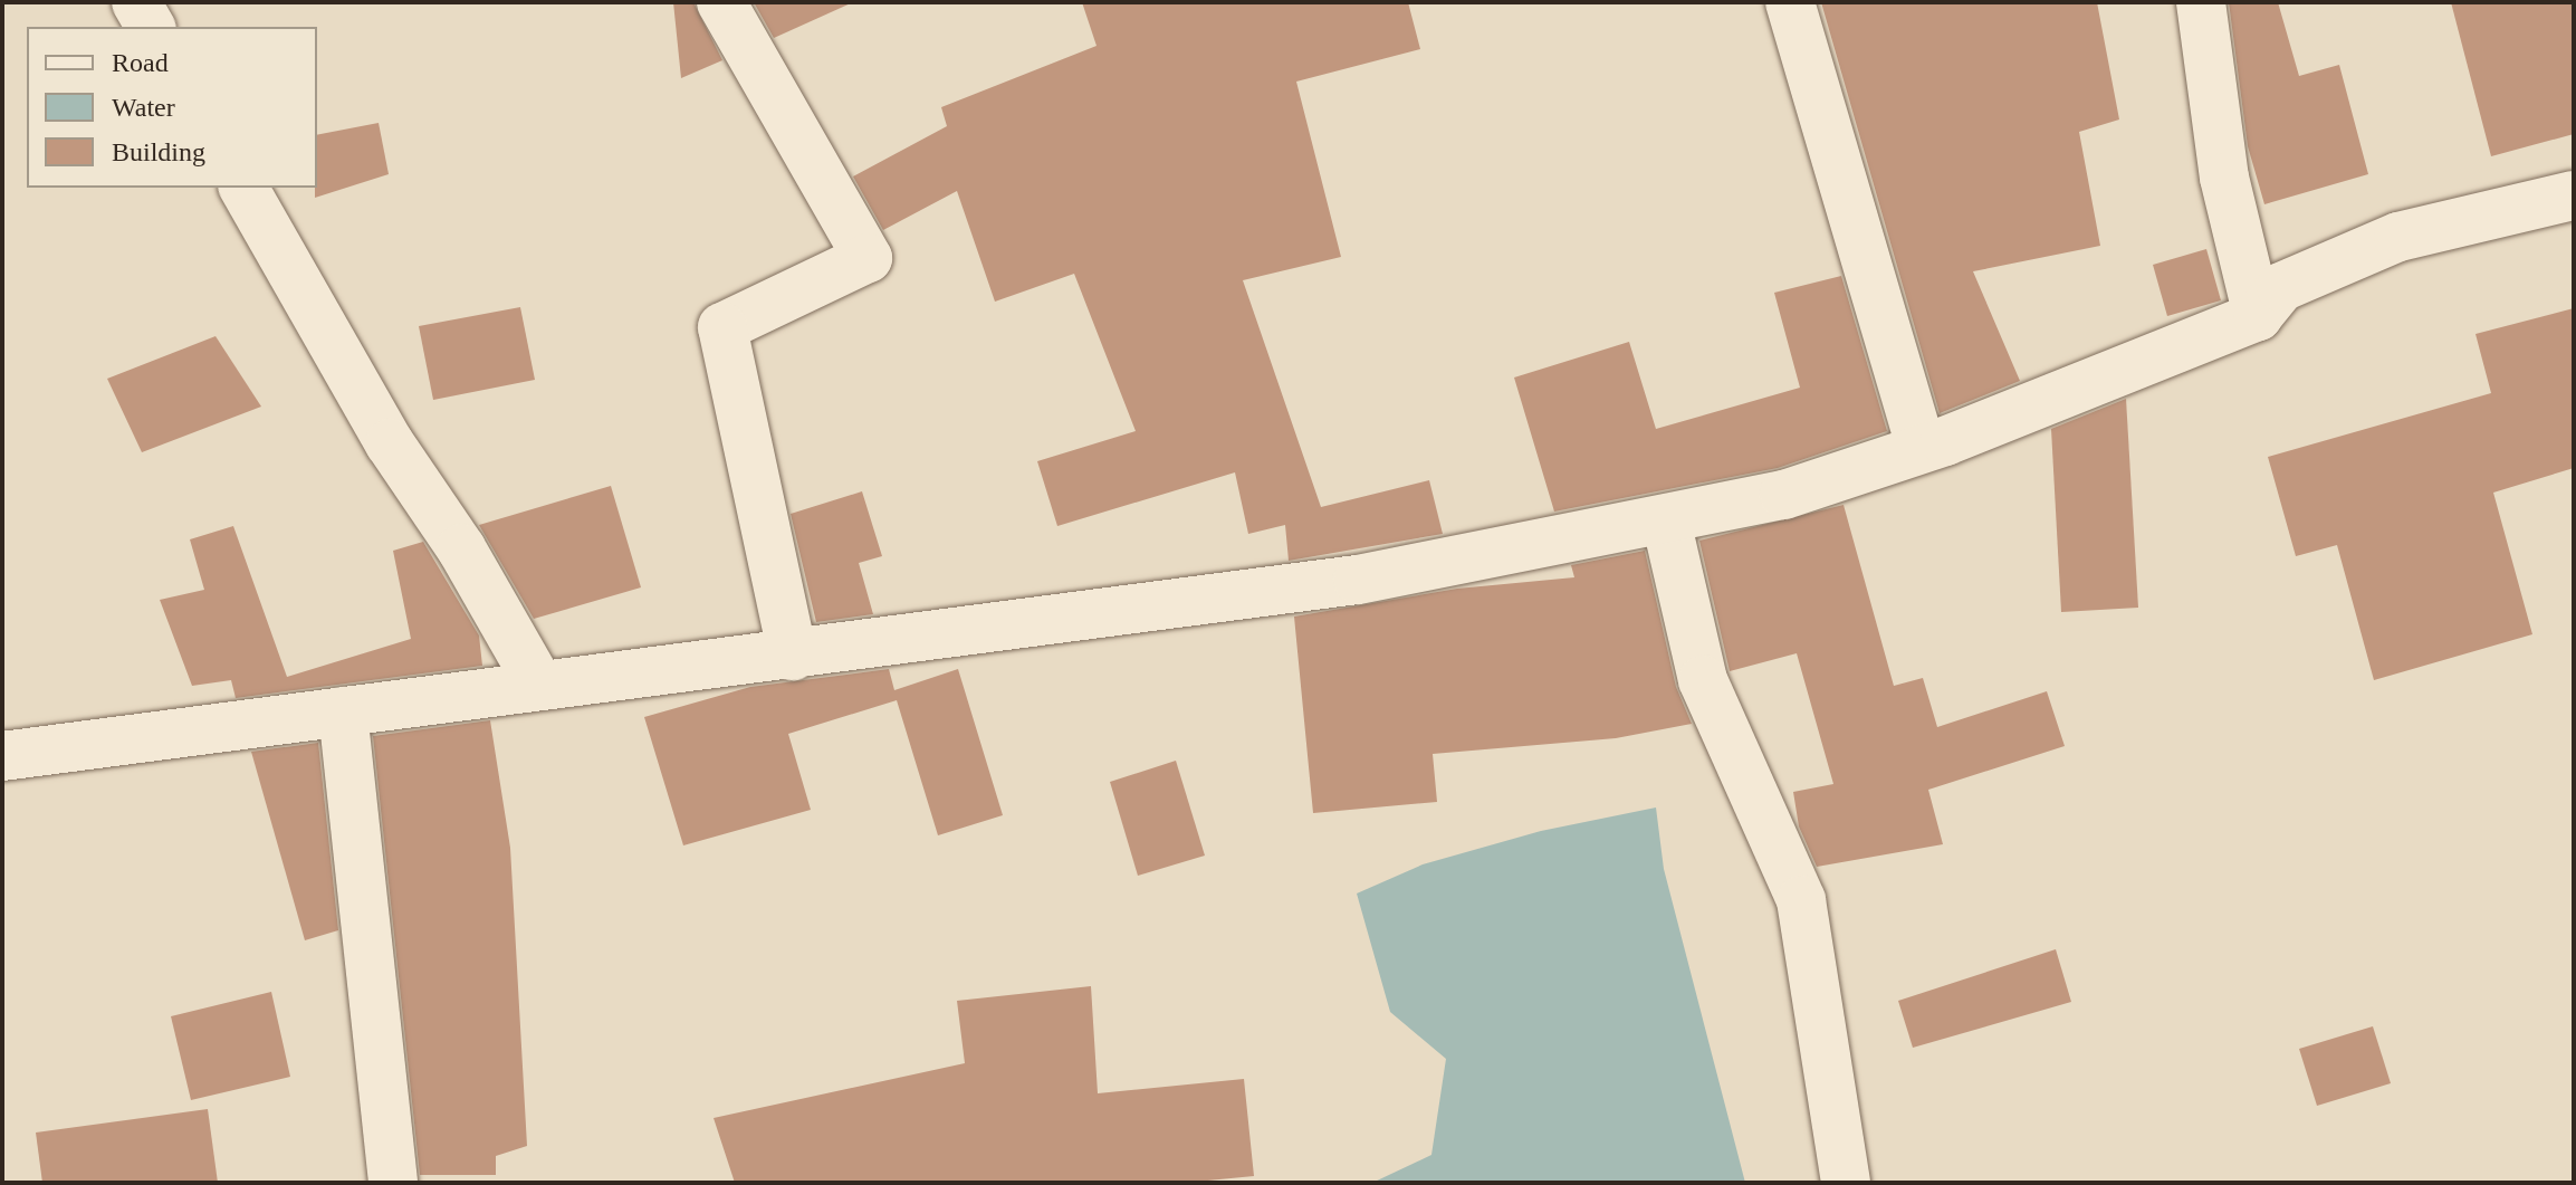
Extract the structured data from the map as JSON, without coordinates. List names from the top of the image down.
{
  "legend": ["Road", "Water", "Building"]
}
